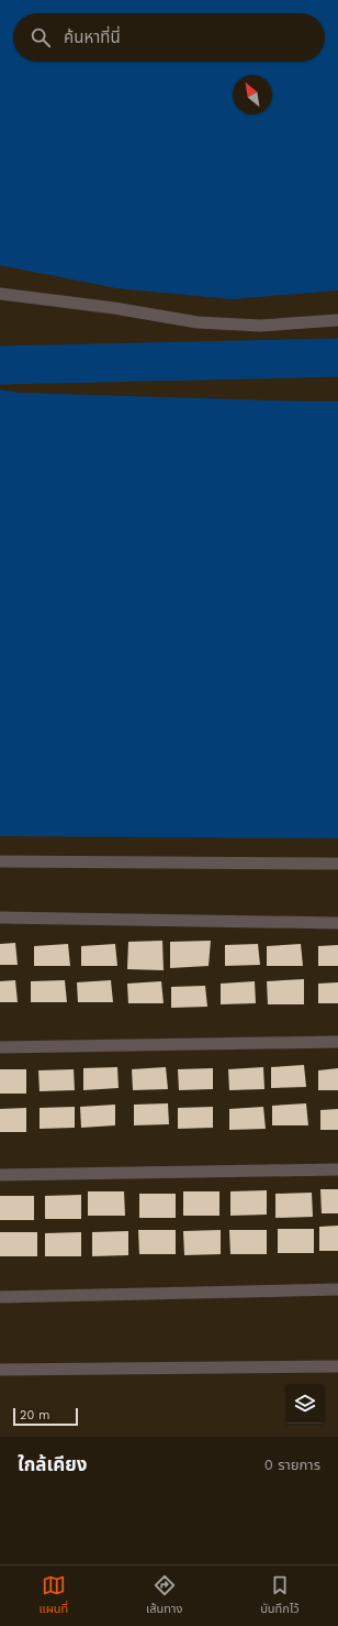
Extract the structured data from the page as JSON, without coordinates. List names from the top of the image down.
{
  "scale_bar": "20 m",
  "north": "top left",
  "page": {
    "search": "ค้นหาที่นี่",
    "scale": "20 m",
    "heading": ["ใกล้เคียง", "0 รายการ"],
    "nav": ["แผนที่", "เส้นทาง", "บันทึกไว้"]
  }
}
